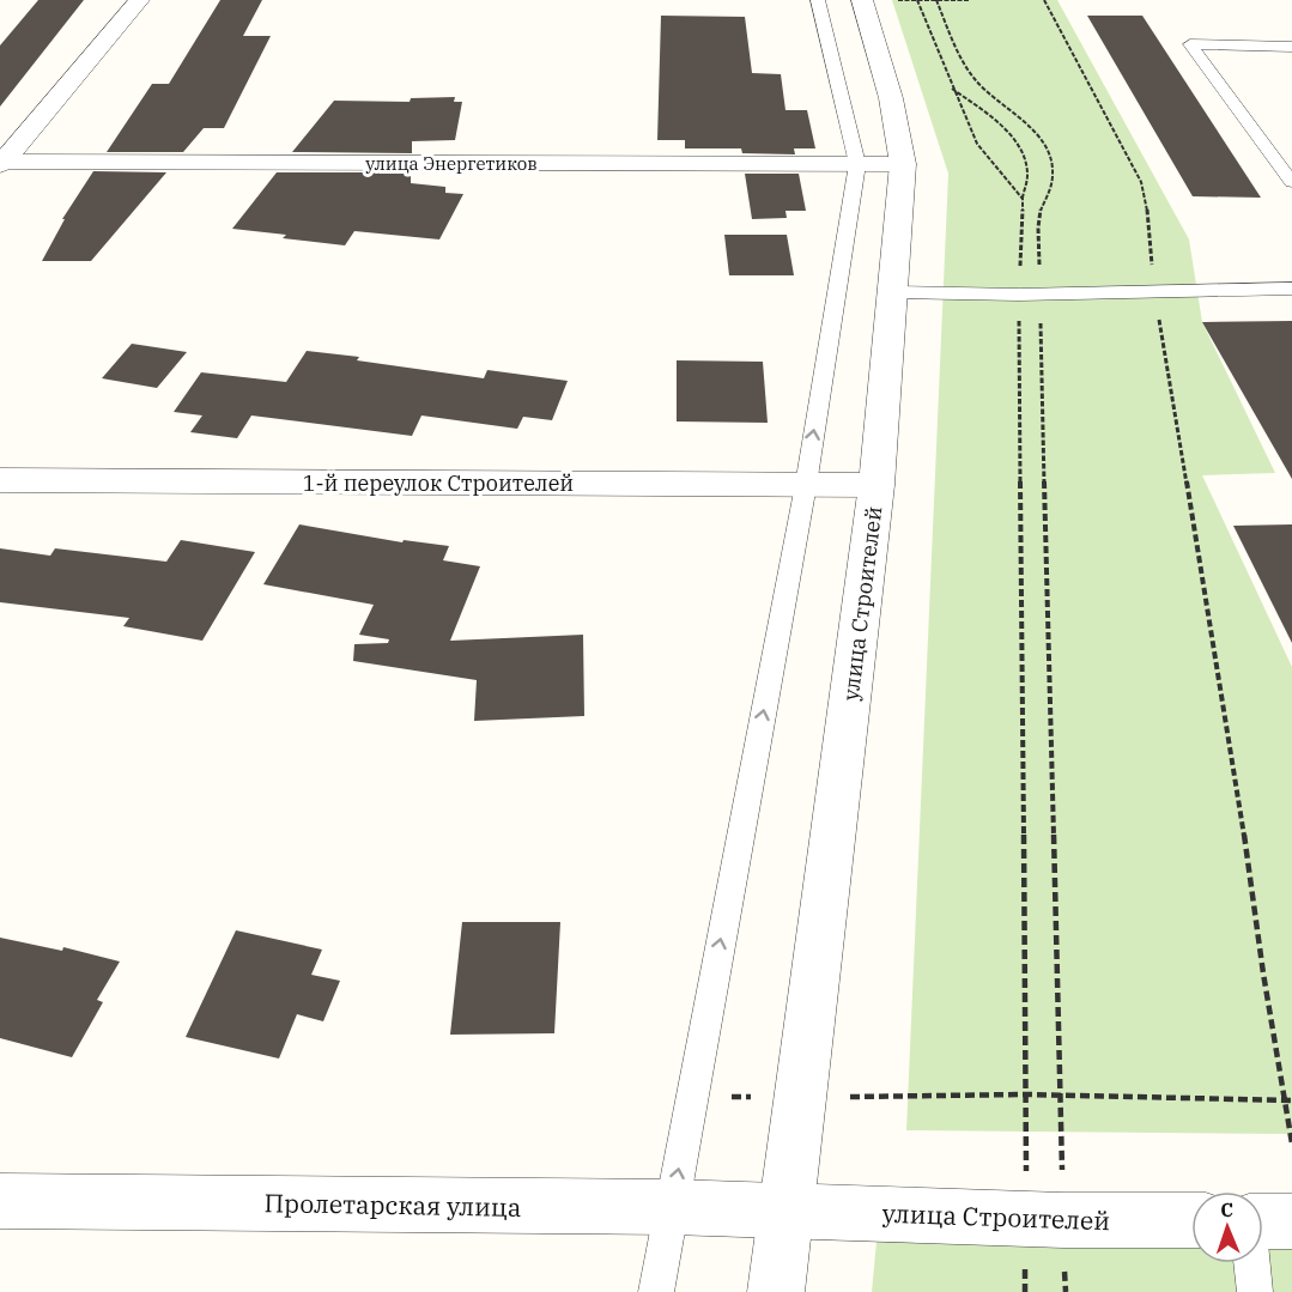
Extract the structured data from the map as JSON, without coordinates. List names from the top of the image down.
{
  "streets": {
    "street": [
      "улица Энергетиков",
      "1-й переулок Строителей",
      "улица Строителей",
      "Пролетарская улица"
    ]
  },
  "crossings": [
    ["улица Энергетиков", "улица Строителей"],
    ["1-й переулок Строителей", "улица Строителей"],
    ["улица Строителей", "Пролетарская улица"]
  ],
  "north": "top"
}
